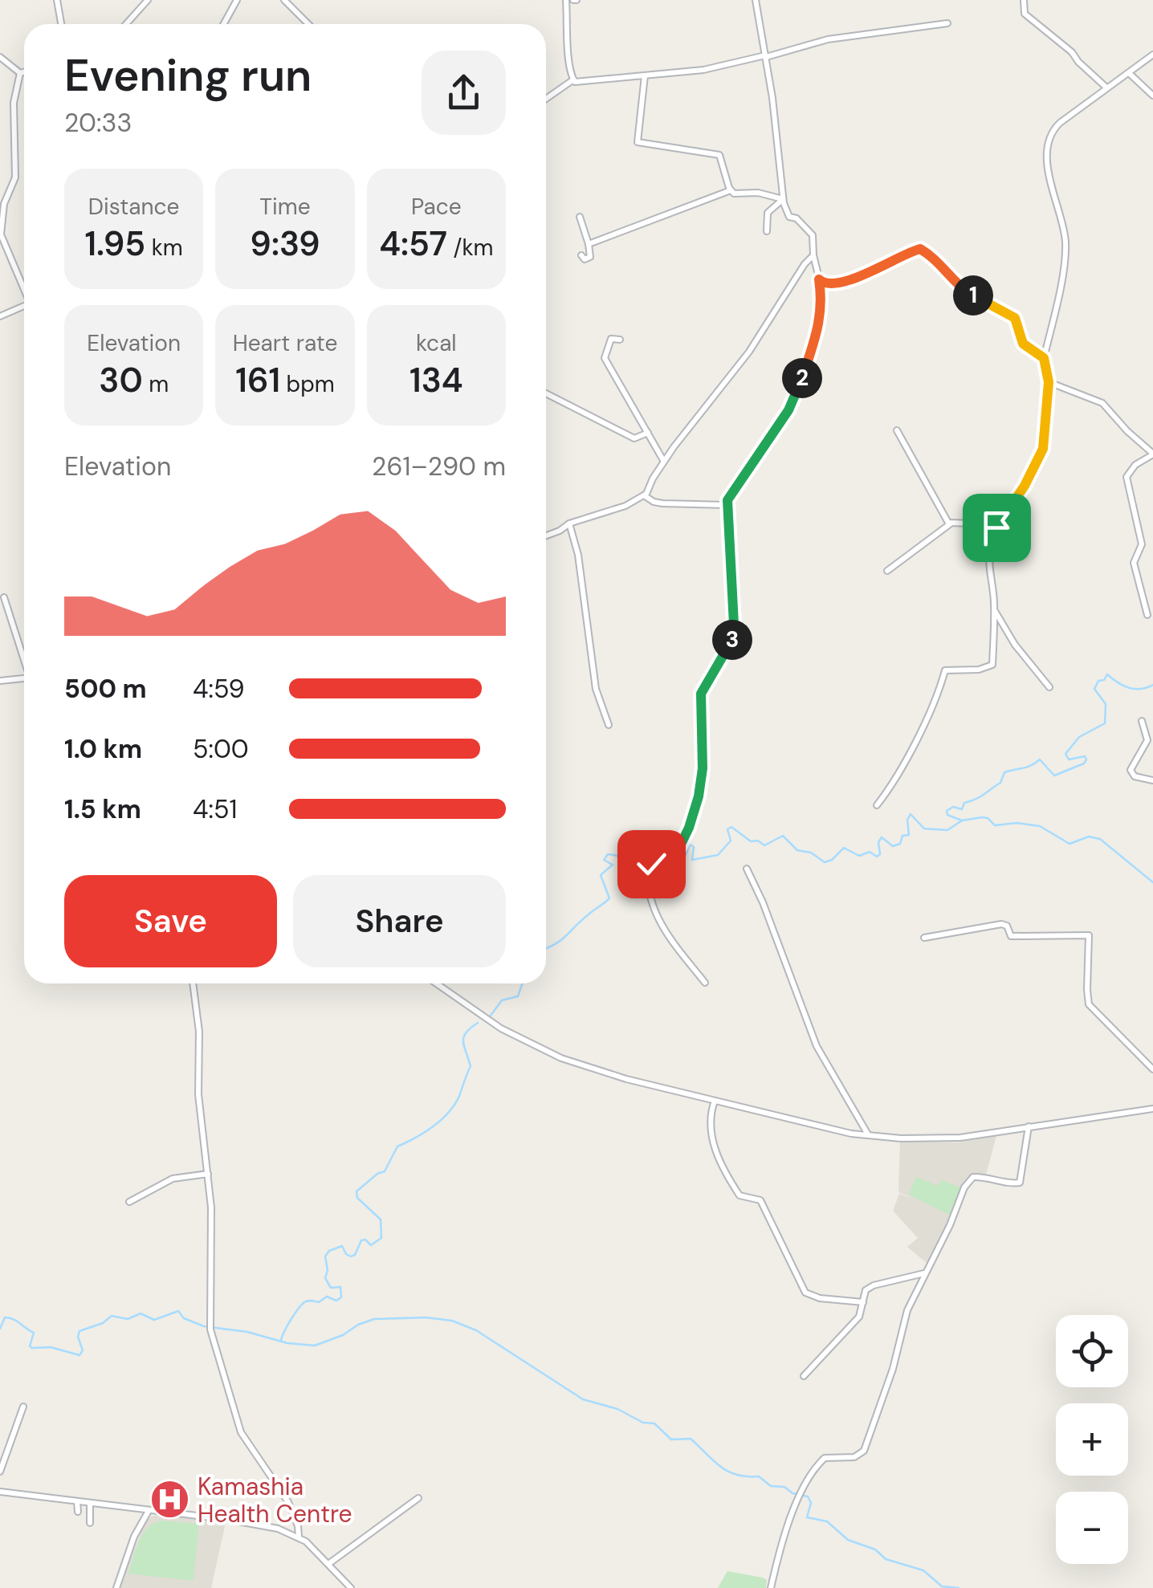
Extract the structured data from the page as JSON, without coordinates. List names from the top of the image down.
{
  "places": {
    "hospital": ["Kamashia Health Centre"]
  },
  "page": {
    "heading": ["Evening run", "20:33"],
    "stats": [
      ["Distance", "1.95 km"],
      ["Time", "9:39"],
      ["Pace", "4:57 /km"],
      ["Elevation", "30 m"],
      ["Heart rate", "161 bpm"],
      ["kcal", "134"]
    ],
    "pins": ["1", "2", "3"],
    "chart": ["Elevation", "261–290 m"],
    "list": [
      {
        "name": "500 m",
        "note": "4:59"
      },
      {
        "name": "1.0 km",
        "note": "5:00"
      },
      {
        "name": "1.5 km",
        "note": "4:51"
      }
    ],
    "buttons": ["Save", "Share"],
    "map_buttons": ["+", "−"]
  }
}
